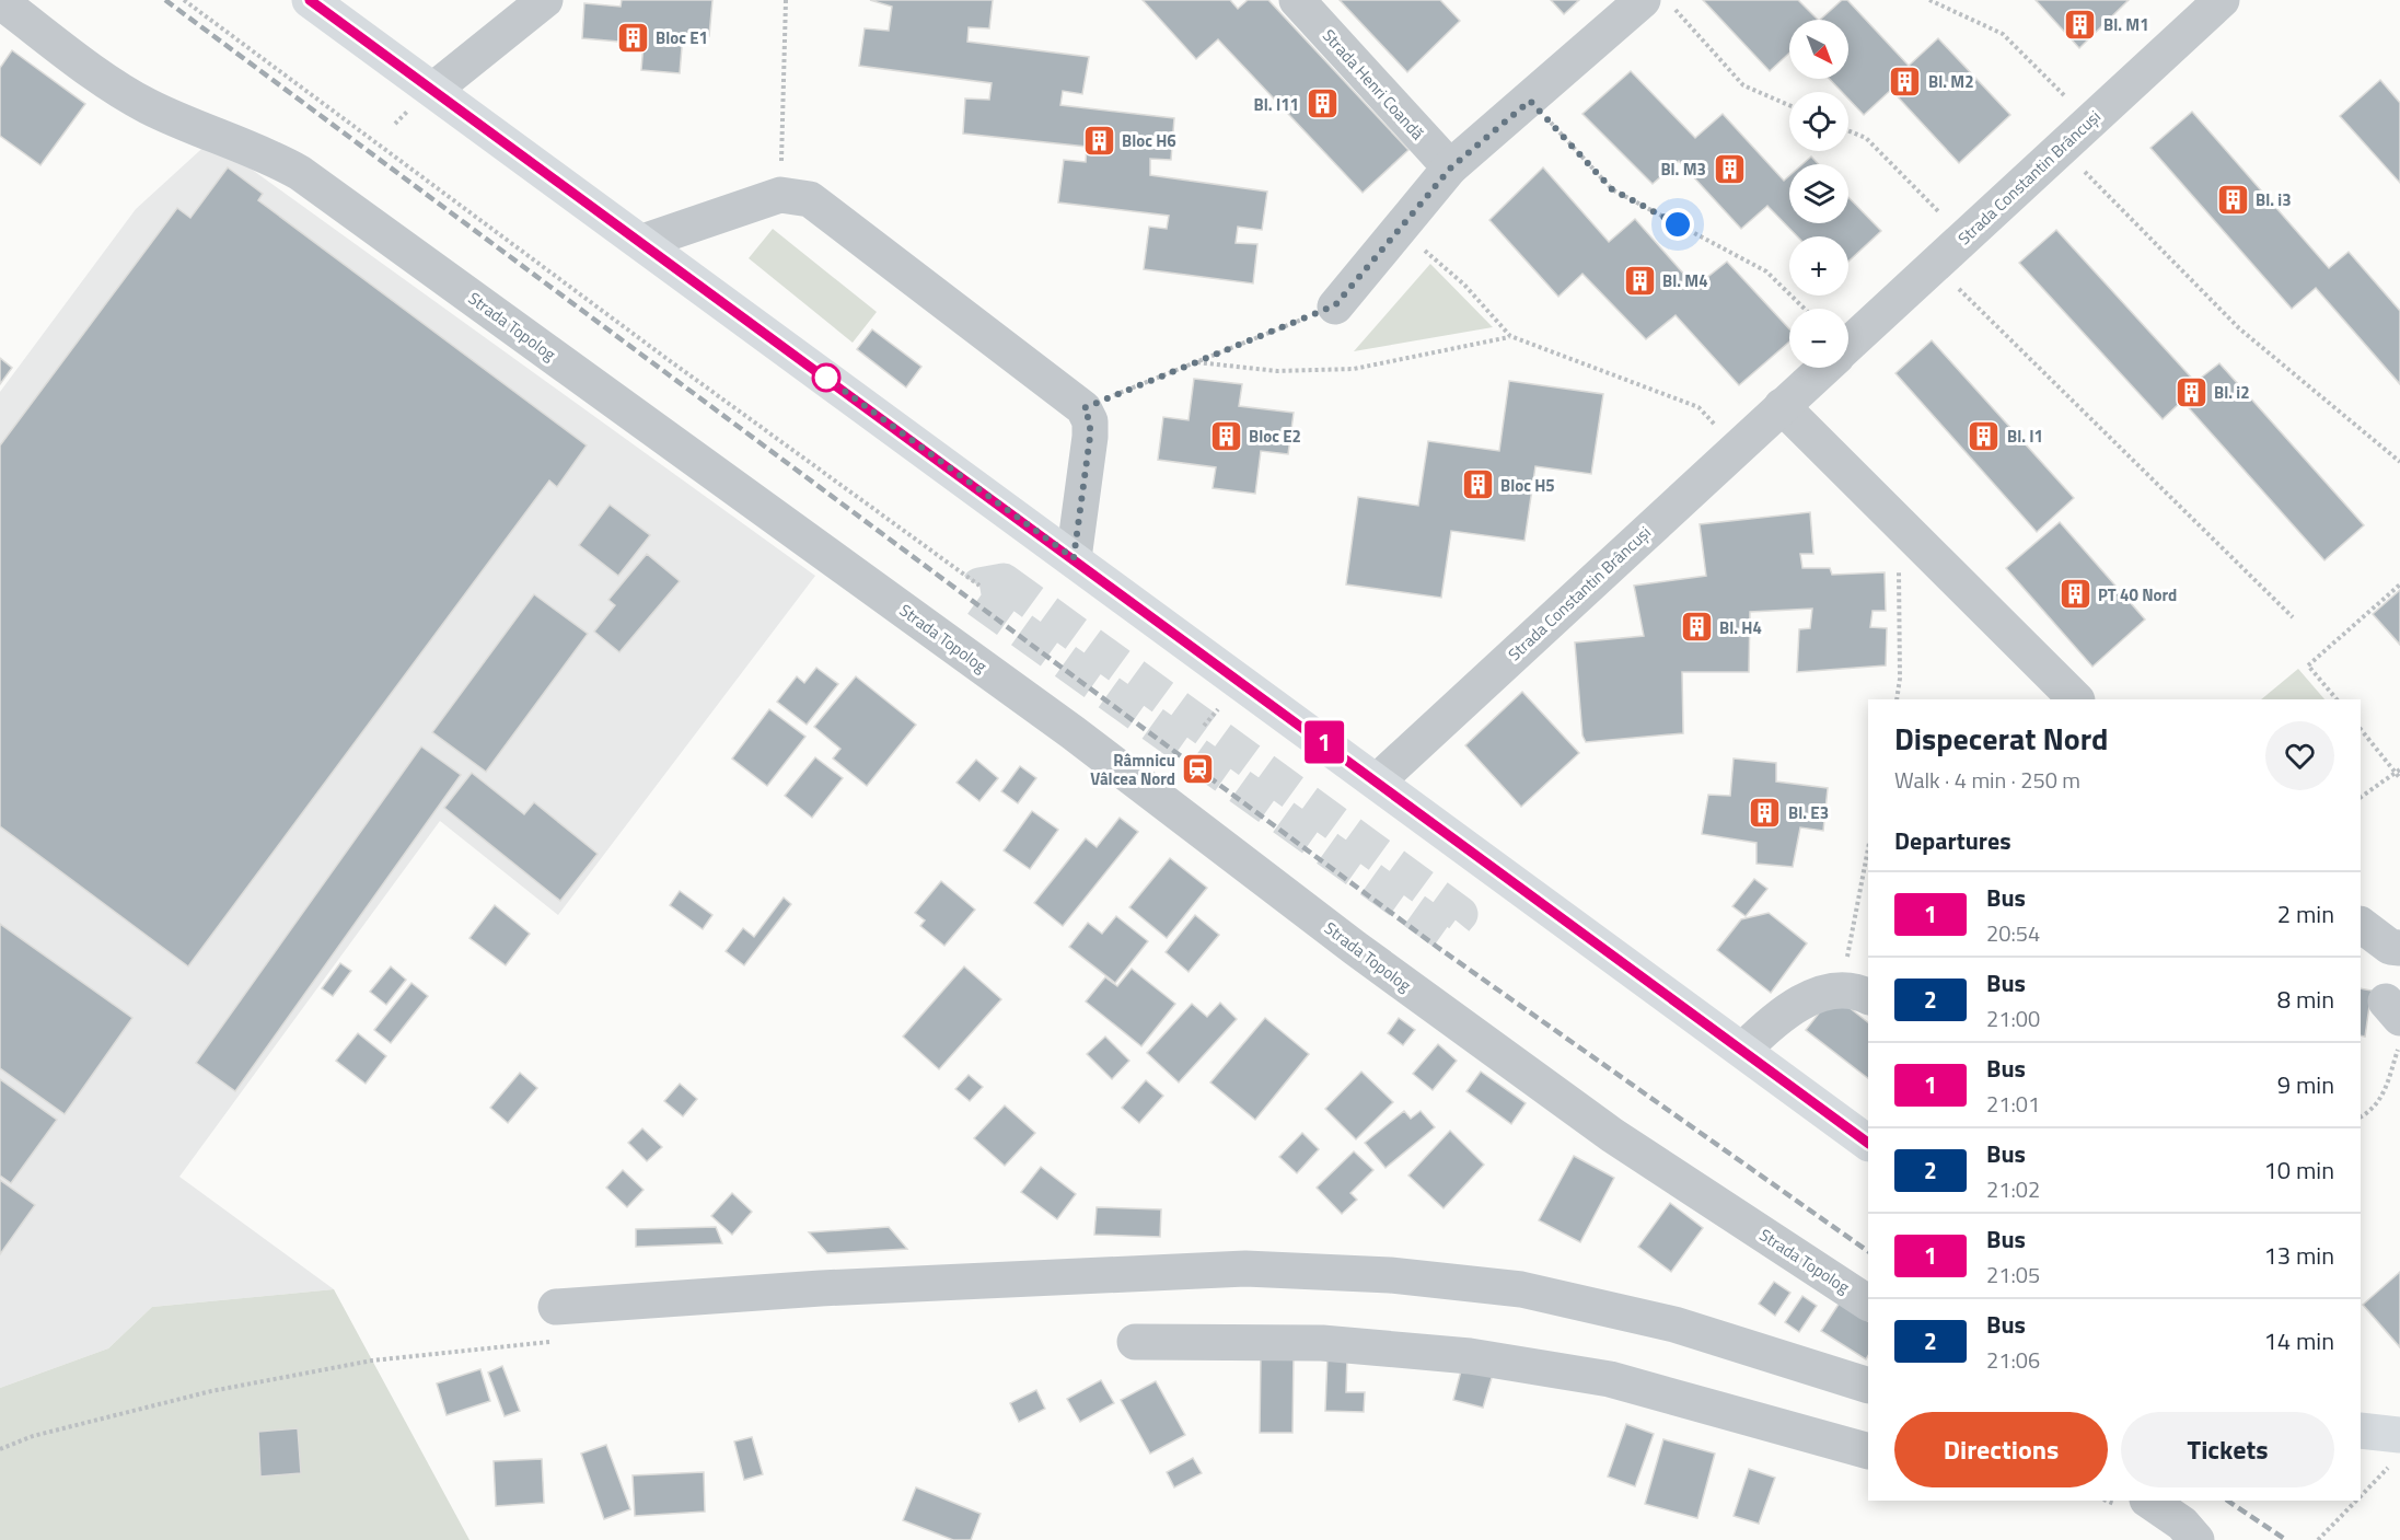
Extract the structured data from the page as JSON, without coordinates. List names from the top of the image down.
{
  "streets": {
    "street": ["Strada Henri Coandă", "Strada Constantin Brâncuși", "Strada Topolog"]
  },
  "places": {
    "building": [
      "Bl. M1",
      "Bloc E1",
      "Bl. M2",
      "Bl. I11",
      "Bloc H6",
      "Bl. M3",
      "Bl. i3",
      "Bl. M4",
      "Bl. i2",
      "Bloc E2",
      "Bl. I1",
      "Bloc H5",
      "PT 40 Nord",
      "Bl. H4",
      "Bl. E3"
    ],
    "station": ["Râmnicu Vâlcea Nord"]
  },
  "lines": ["bus line 1"],
  "north": "bottom right",
  "page": {
    "on_map": "1",
    "map_buttons": ["+", "−"],
    "heading": [
      ["Dispecerat Nord", "Walk · 4 min · 250 m"],
      "Departures"
    ],
    "list": [
      {
        "mark": "1",
        "name": "Bus",
        "note": "20:54",
        "value": "2 min"
      },
      {
        "mark": "2",
        "name": "Bus",
        "note": "21:00",
        "value": "8 min"
      },
      {
        "mark": "1",
        "name": "Bus",
        "note": "21:01",
        "value": "9 min"
      },
      {
        "mark": "2",
        "name": "Bus",
        "note": "21:02",
        "value": "10 min"
      },
      {
        "mark": "1",
        "name": "Bus",
        "note": "21:05",
        "value": "13 min"
      },
      {
        "mark": "2",
        "name": "Bus",
        "note": "21:06",
        "value": "14 min"
      }
    ],
    "buttons": ["Directions", "Tickets"]
  }
}
